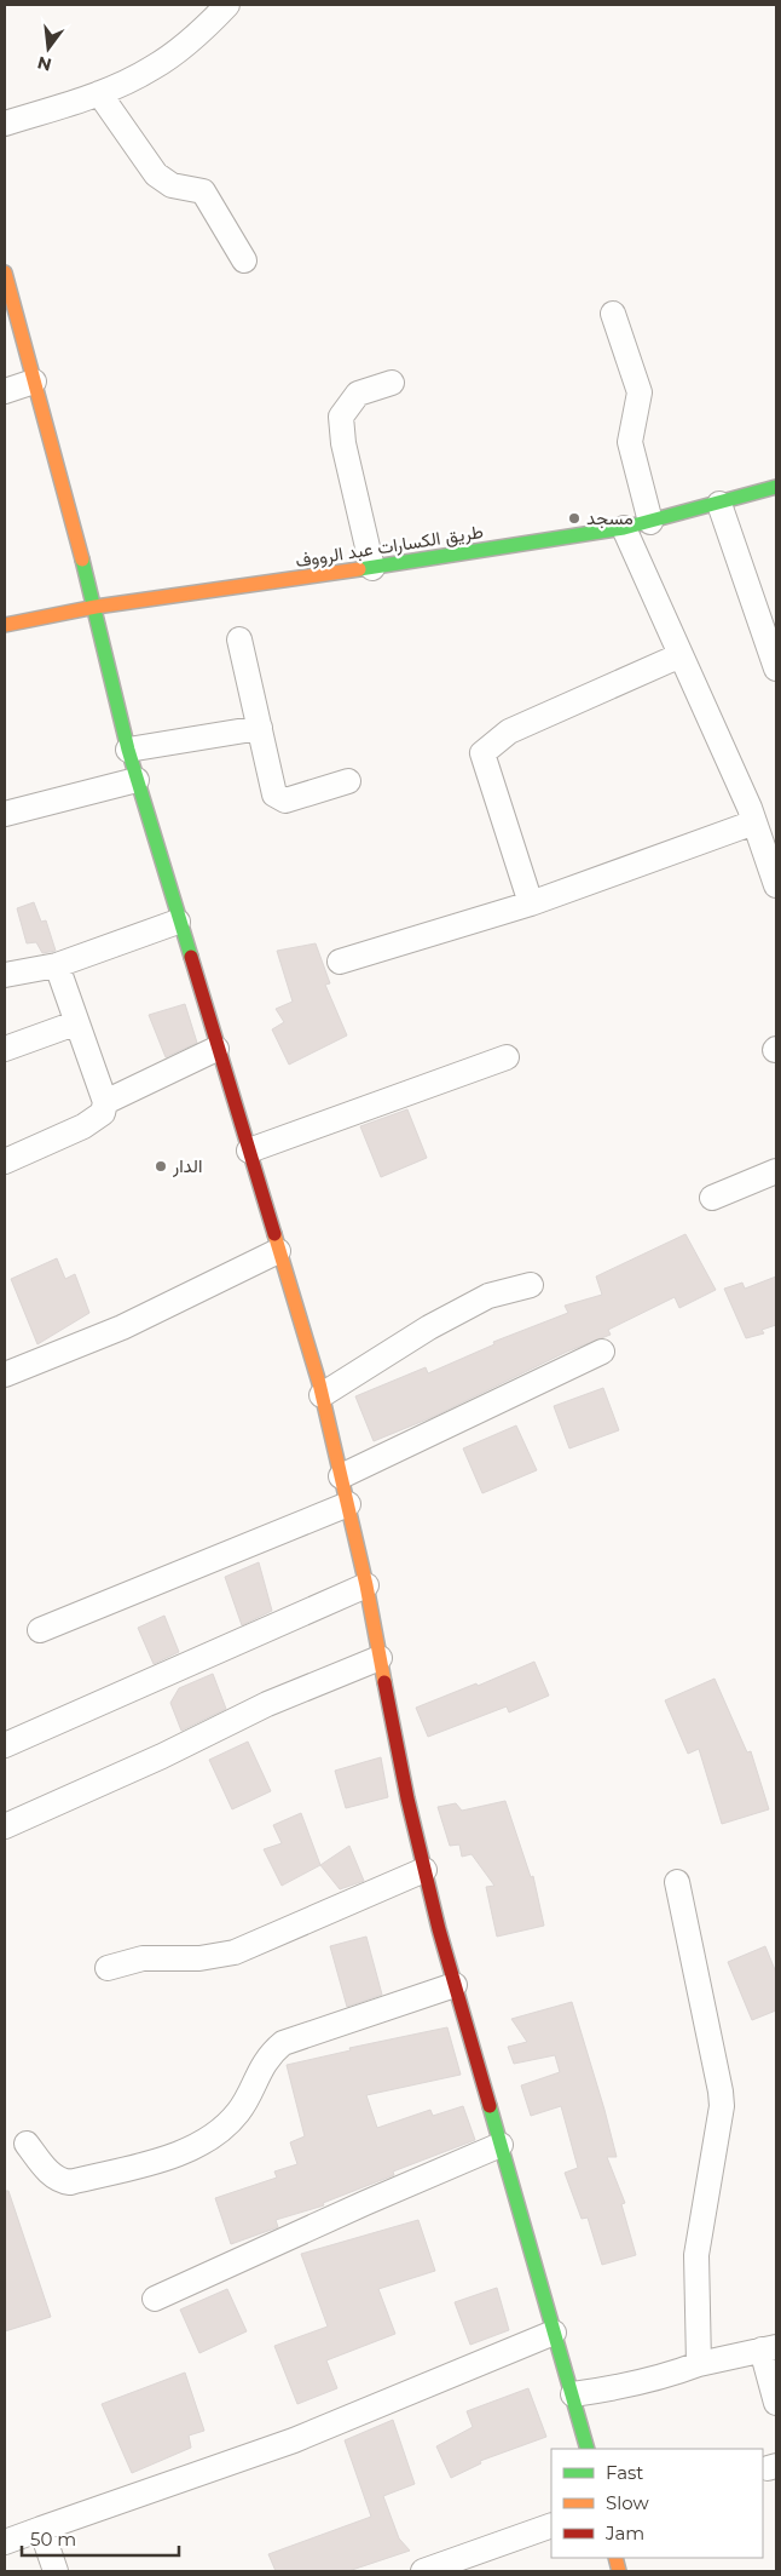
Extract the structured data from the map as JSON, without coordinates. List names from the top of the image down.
{
  "streets": {
    "street": ["طريق الكسارات عبد الرووف"]
  },
  "places": ["مسجد", "الدار"],
  "legend": ["Fast", "Slow", "Jam"],
  "scale_bar": "50 m",
  "north": "bottom"
}
